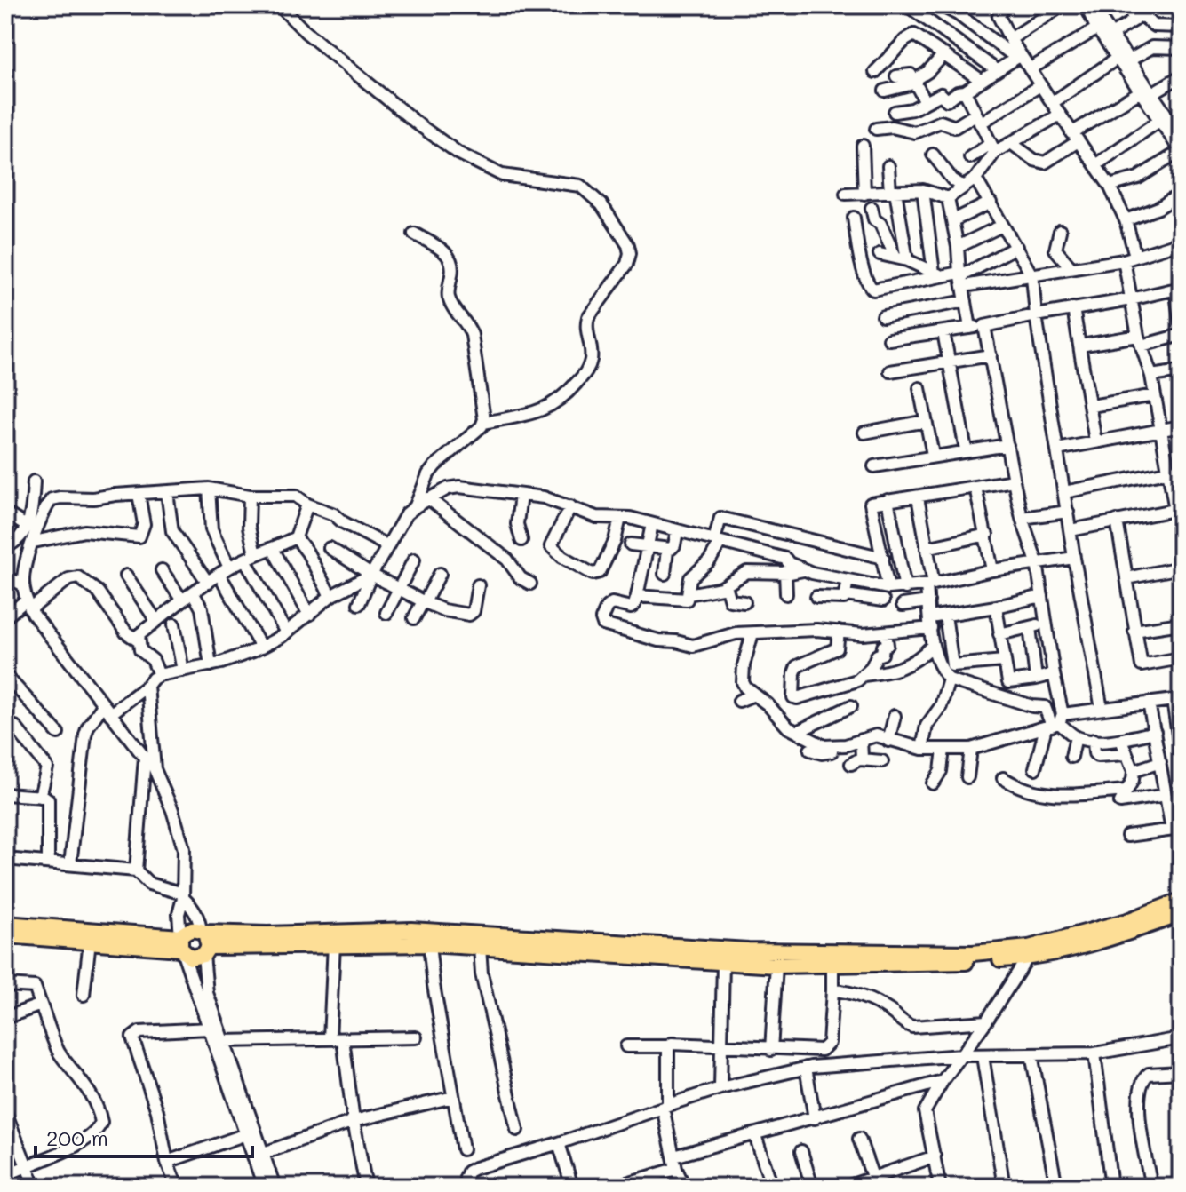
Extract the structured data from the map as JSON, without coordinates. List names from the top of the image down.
{
  "scale_bar": "200 m"
}
